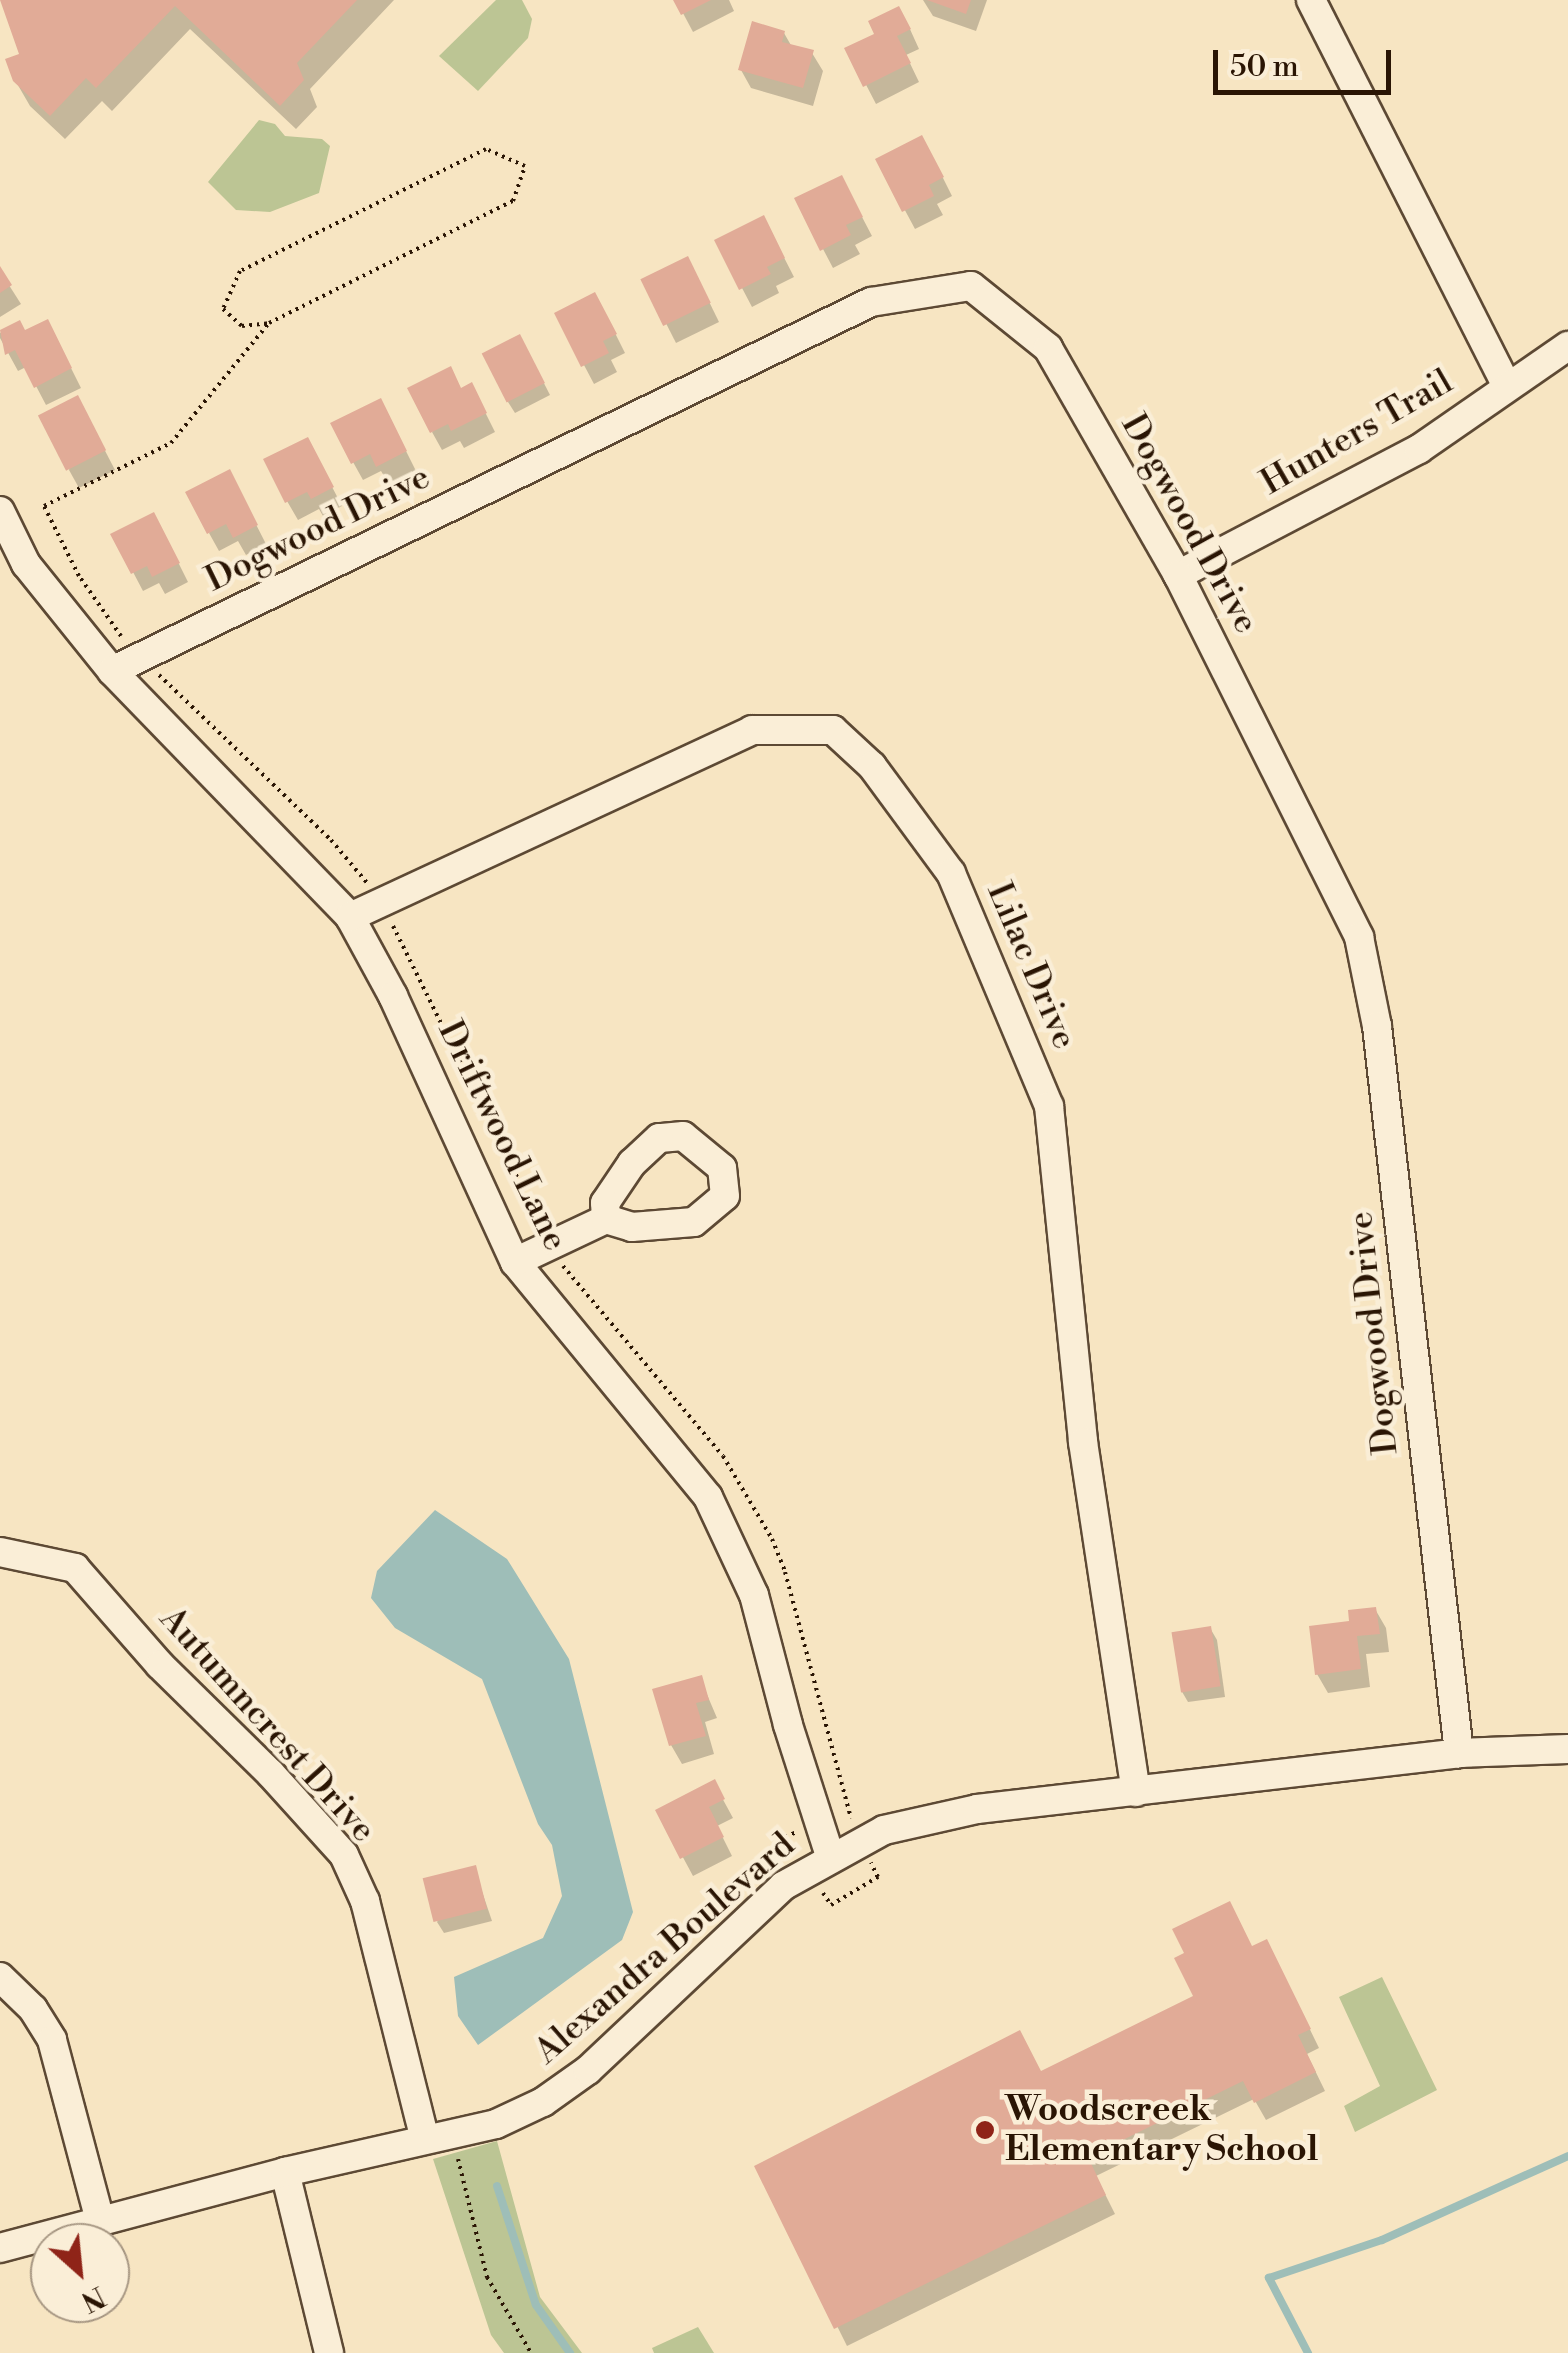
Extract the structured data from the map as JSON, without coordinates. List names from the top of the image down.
{
  "streets": {
    "street": [
      "Hunters Trail",
      "Dogwood Drive",
      "Lilac Drive",
      "Driftwood Lane",
      "Autumncrest Drive",
      "Alexandra Boulevard"
    ]
  },
  "crossings": [
    ["Hunters Trail", "Dogwood Drive"],
    ["Dogwood Drive", "Driftwood Lane"],
    ["Dogwood Drive", "Alexandra Boulevard"],
    ["Lilac Drive", "Driftwood Lane"],
    ["Lilac Drive", "Alexandra Boulevard"],
    ["Driftwood Lane", "Alexandra Boulevard"],
    ["Autumncrest Drive", "Alexandra Boulevard"]
  ],
  "places": ["Woodscreek Elementary School"],
  "scale_bar": "50 m",
  "north": "bottom right"
}
